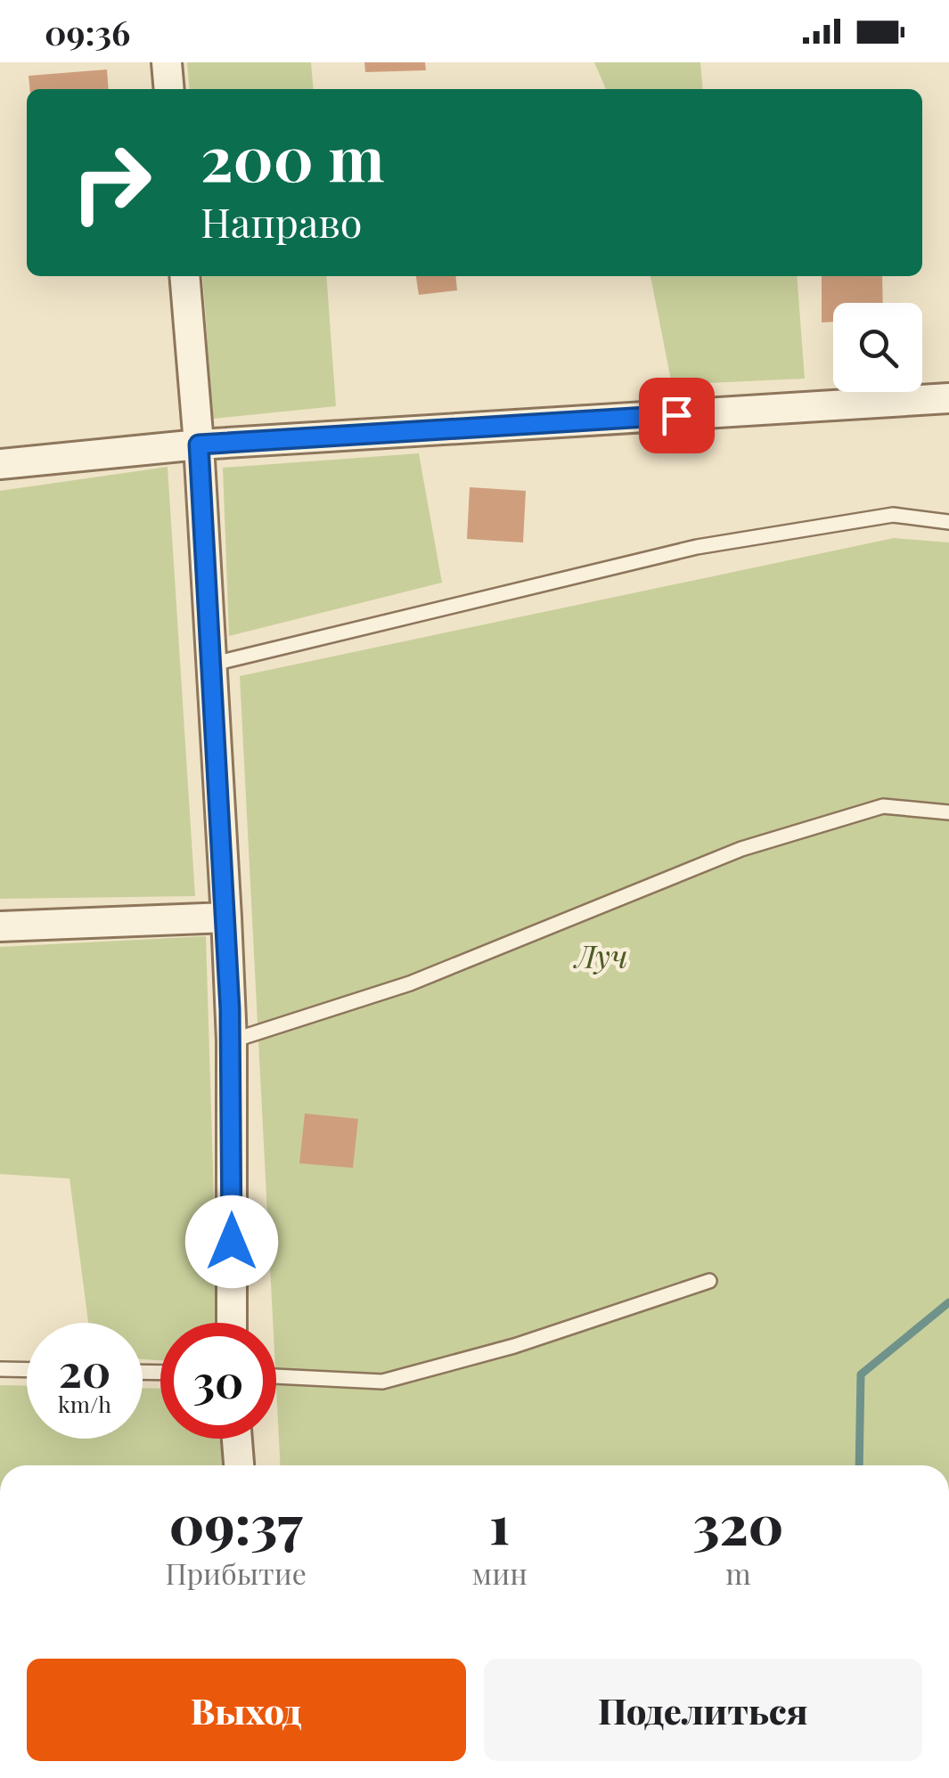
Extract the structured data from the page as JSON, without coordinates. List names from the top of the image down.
{
  "parks": ["Луч"],
  "page": {
    "status": "09:36",
    "turn": ["200 m", "Направо"],
    "speed": "20 km/h",
    "limit": "30",
    "eta": [
      "09:37",
      "Прибытие",
      "1",
      "мин",
      "320",
      "m"
    ],
    "buttons": ["Выход", "Поделиться"]
  }
}
